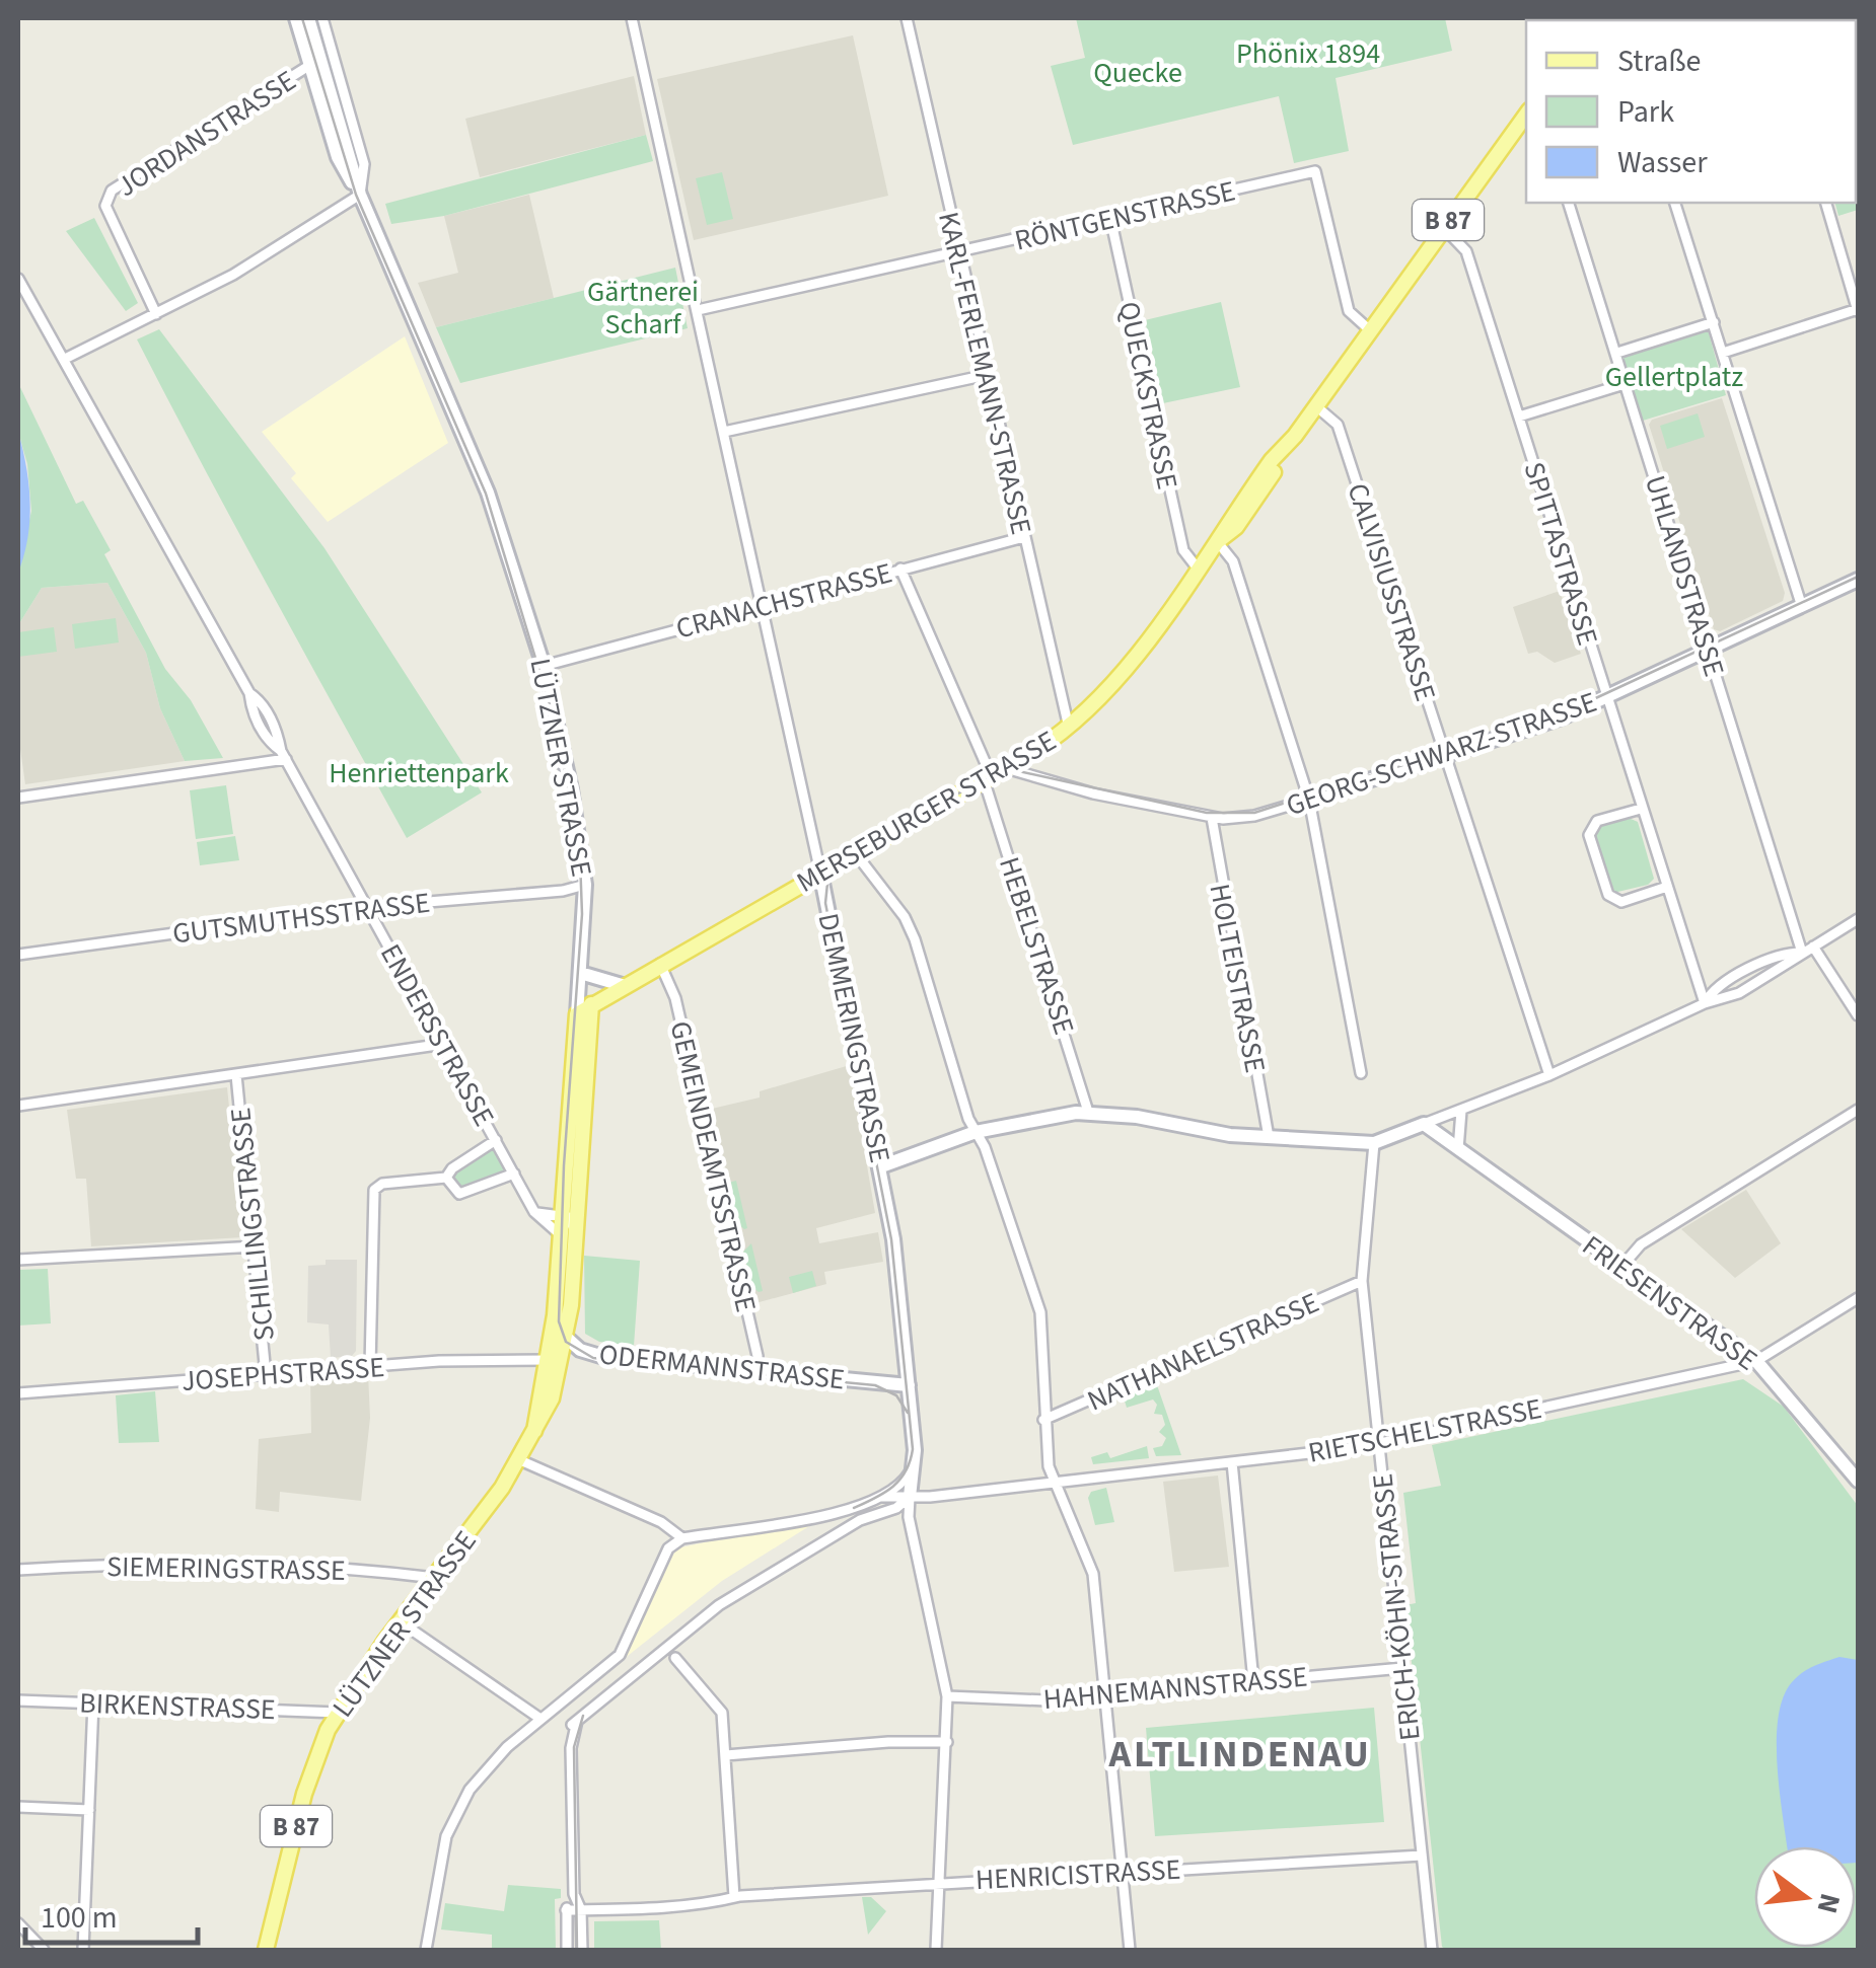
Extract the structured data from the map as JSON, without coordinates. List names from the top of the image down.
{
  "streets": {
    "main road": ["B 87", "LÜTZNER STRASSE", "MERSEBURGER STRASSE"],
    "street": [
      "JORDANSTRASSE",
      "RÖNTGENSTRASSE",
      "KARL-FERLEMANN-STRASSE",
      "QUECKSTRASSE",
      "SPITTASTRASSE",
      "UHLANDSTRASSE",
      "CALVISIUSSTRASSE",
      "CRANACHSTRASSE",
      "GEORG-SCHWARZ-STRASSE",
      "GUTSMUTHSSTRASSE",
      "HEBELSTRASSE",
      "HOLTEISTRASSE",
      "ENDERSSTRASSE",
      "DEMMERINGSTRASSE",
      "GEMEINDEAMTSSTRASSE",
      "SCHILLINGSTRASSE",
      "FRIESENSTRASSE",
      "NATHANAELSTRASSE",
      "ODERMANNSTRASSE",
      "JOSEPHSTRASSE",
      "RIETSCHELSTRASSE",
      "SIEMERINGSTRASSE",
      "ERICH-KÖHN-STRASSE",
      "HAHNEMANNSTRASSE",
      "BIRKENSTRASSE",
      "HENRICISTRASSE"
    ]
  },
  "crossings": [
    ["JORDANSTRASSE", "LÜTZNER STRASSE"],
    ["RÖNTGENSTRASSE", "KARL-FERLEMANN-STRASSE"],
    ["RÖNTGENSTRASSE", "QUECKSTRASSE"],
    ["RÖNTGENSTRASSE", "MERSEBURGER STRASSE"],
    ["RÖNTGENSTRASSE", "DEMMERINGSTRASSE"],
    ["KARL-FERLEMANN-STRASSE", "CRANACHSTRASSE"],
    ["KARL-FERLEMANN-STRASSE", "MERSEBURGER STRASSE"],
    ["QUECKSTRASSE", "MERSEBURGER STRASSE"],
    ["SPITTASTRASSE", "GEORG-SCHWARZ-STRASSE"],
    ["SPITTASTRASSE", "MERSEBURGER STRASSE"],
    ["UHLANDSTRASSE", "GEORG-SCHWARZ-STRASSE"],
    ["CALVISIUSSTRASSE", "GEORG-SCHWARZ-STRASSE"],
    ["CALVISIUSSTRASSE", "MERSEBURGER STRASSE"],
    ["CRANACHSTRASSE", "LÜTZNER STRASSE"],
    ["CRANACHSTRASSE", "HEBELSTRASSE"],
    ["CRANACHSTRASSE", "DEMMERINGSTRASSE"],
    ["GEORG-SCHWARZ-STRASSE", "MERSEBURGER STRASSE"],
    ["GEORG-SCHWARZ-STRASSE", "HEBELSTRASSE"],
    ["GEORG-SCHWARZ-STRASSE", "HOLTEISTRASSE"],
    ["LÜTZNER STRASSE", "MERSEBURGER STRASSE"],
    ["LÜTZNER STRASSE", "GUTSMUTHSSTRASSE"],
    ["LÜTZNER STRASSE", "ENDERSSTRASSE"],
    ["LÜTZNER STRASSE", "ODERMANNSTRASSE"],
    ["LÜTZNER STRASSE", "JOSEPHSTRASSE"],
    ["LÜTZNER STRASSE", "SIEMERINGSTRASSE"],
    ["LÜTZNER STRASSE", "BIRKENSTRASSE"],
    ["MERSEBURGER STRASSE", "HEBELSTRASSE"],
    ["MERSEBURGER STRASSE", "DEMMERINGSTRASSE"],
    ["MERSEBURGER STRASSE", "GEMEINDEAMTSSTRASSE"],
    ["GUTSMUTHSSTRASSE", "ENDERSSTRASSE"],
    ["DEMMERINGSTRASSE", "ODERMANNSTRASSE"],
    ["DEMMERINGSTRASSE", "RIETSCHELSTRASSE"],
    ["DEMMERINGSTRASSE", "HAHNEMANNSTRASSE"],
    ["DEMMERINGSTRASSE", "HENRICISTRASSE"],
    ["GEMEINDEAMTSSTRASSE", "ODERMANNSTRASSE"],
    ["SCHILLINGSTRASSE", "JOSEPHSTRASSE"],
    ["FRIESENSTRASSE", "RIETSCHELSTRASSE"],
    ["NATHANAELSTRASSE", "ERICH-KÖHN-STRASSE"],
    ["RIETSCHELSTRASSE", "ERICH-KÖHN-STRASSE"],
    ["ERICH-KÖHN-STRASSE", "HAHNEMANNSTRASSE"],
    ["ERICH-KÖHN-STRASSE", "HENRICISTRASSE"]
  ],
  "districts": ["ALTLINDENAU"],
  "parks": [
    "Phönix 1894",
    "Quecke",
    "Gärtnerei Scharf",
    "Gellertplatz",
    "Henriettenpark"
  ],
  "legend": ["Straße", "Park", "Wasser"],
  "scale_bar": "100 m",
  "north": "right"
}
